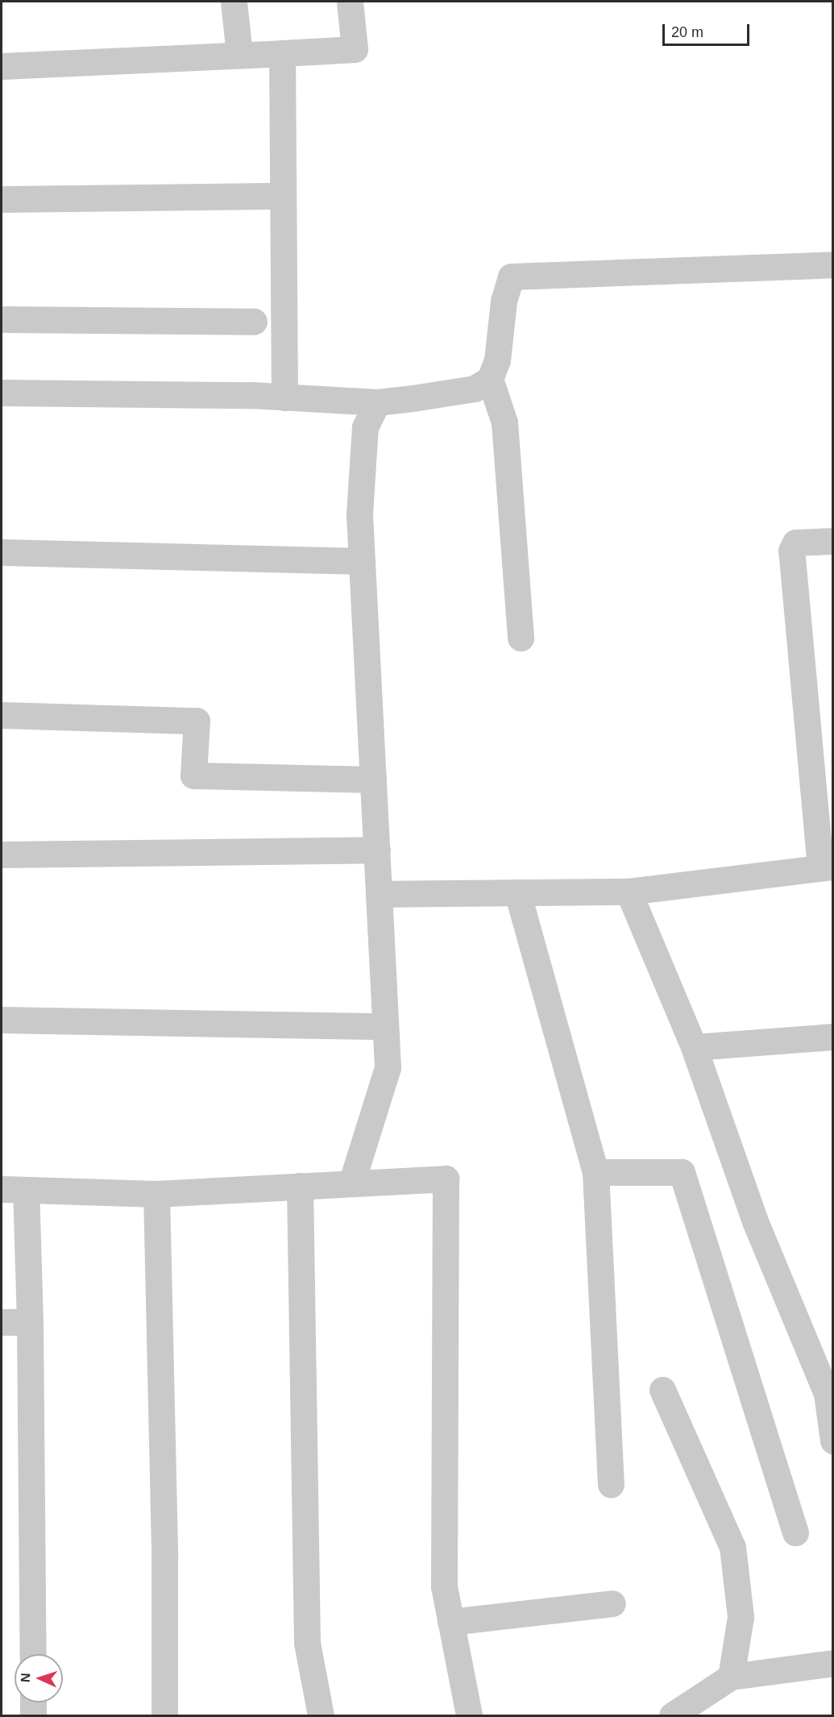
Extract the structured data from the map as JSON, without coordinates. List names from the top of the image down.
{
  "scale_bar": "20 m",
  "north": "left"
}
